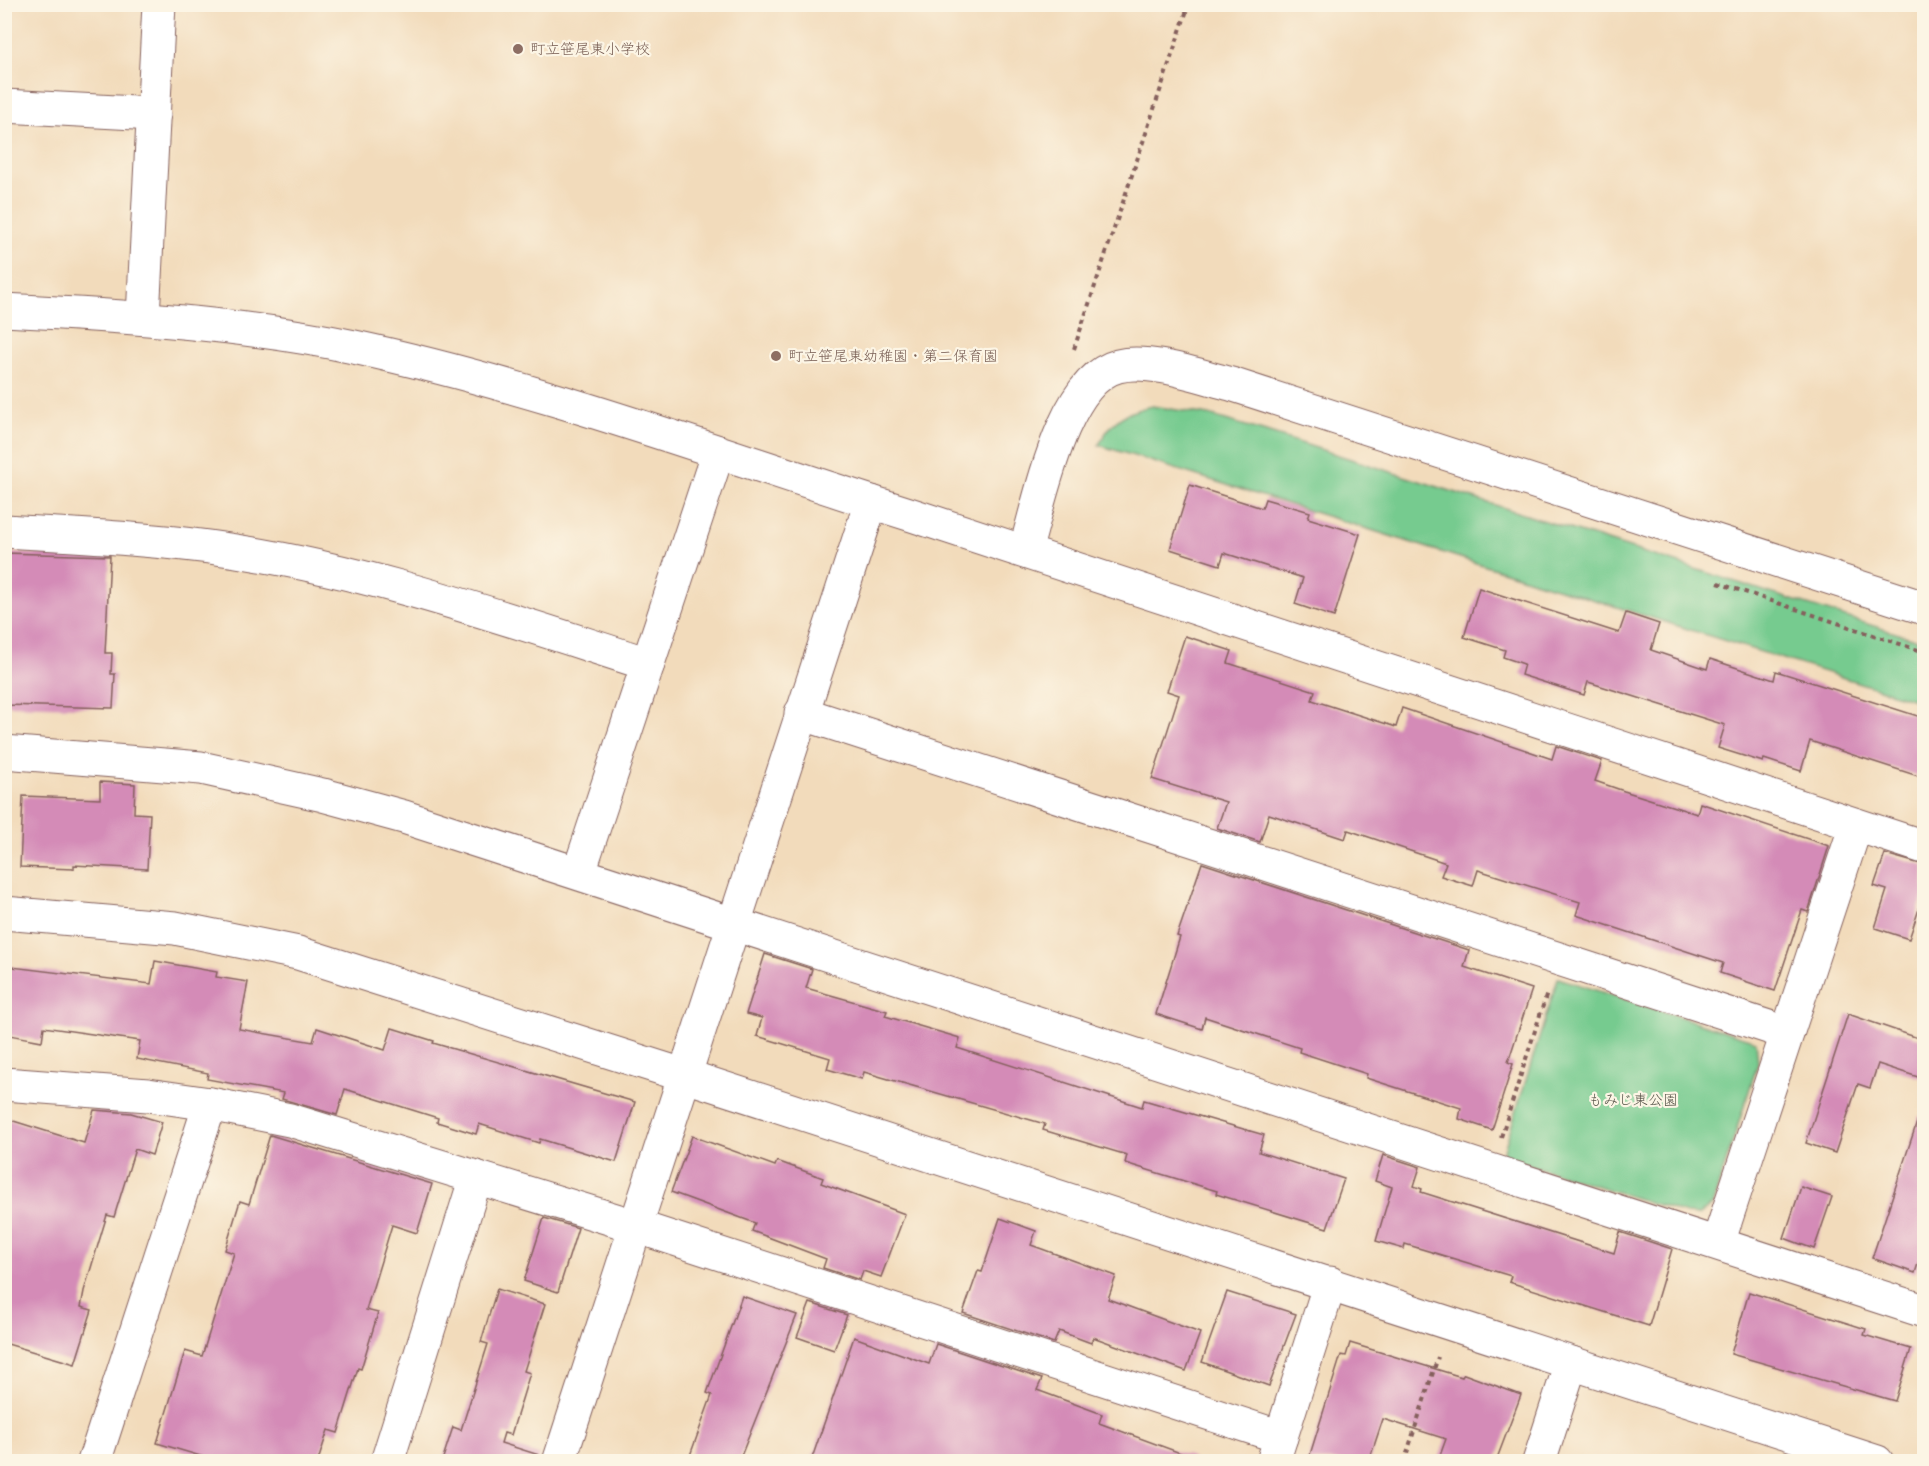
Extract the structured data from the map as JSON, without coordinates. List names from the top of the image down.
{
  "parks": ["もみじ東公園"],
  "places": ["町立笹尾東小学校", "町立笹尾東幼稚園・第二保育園"]
}
